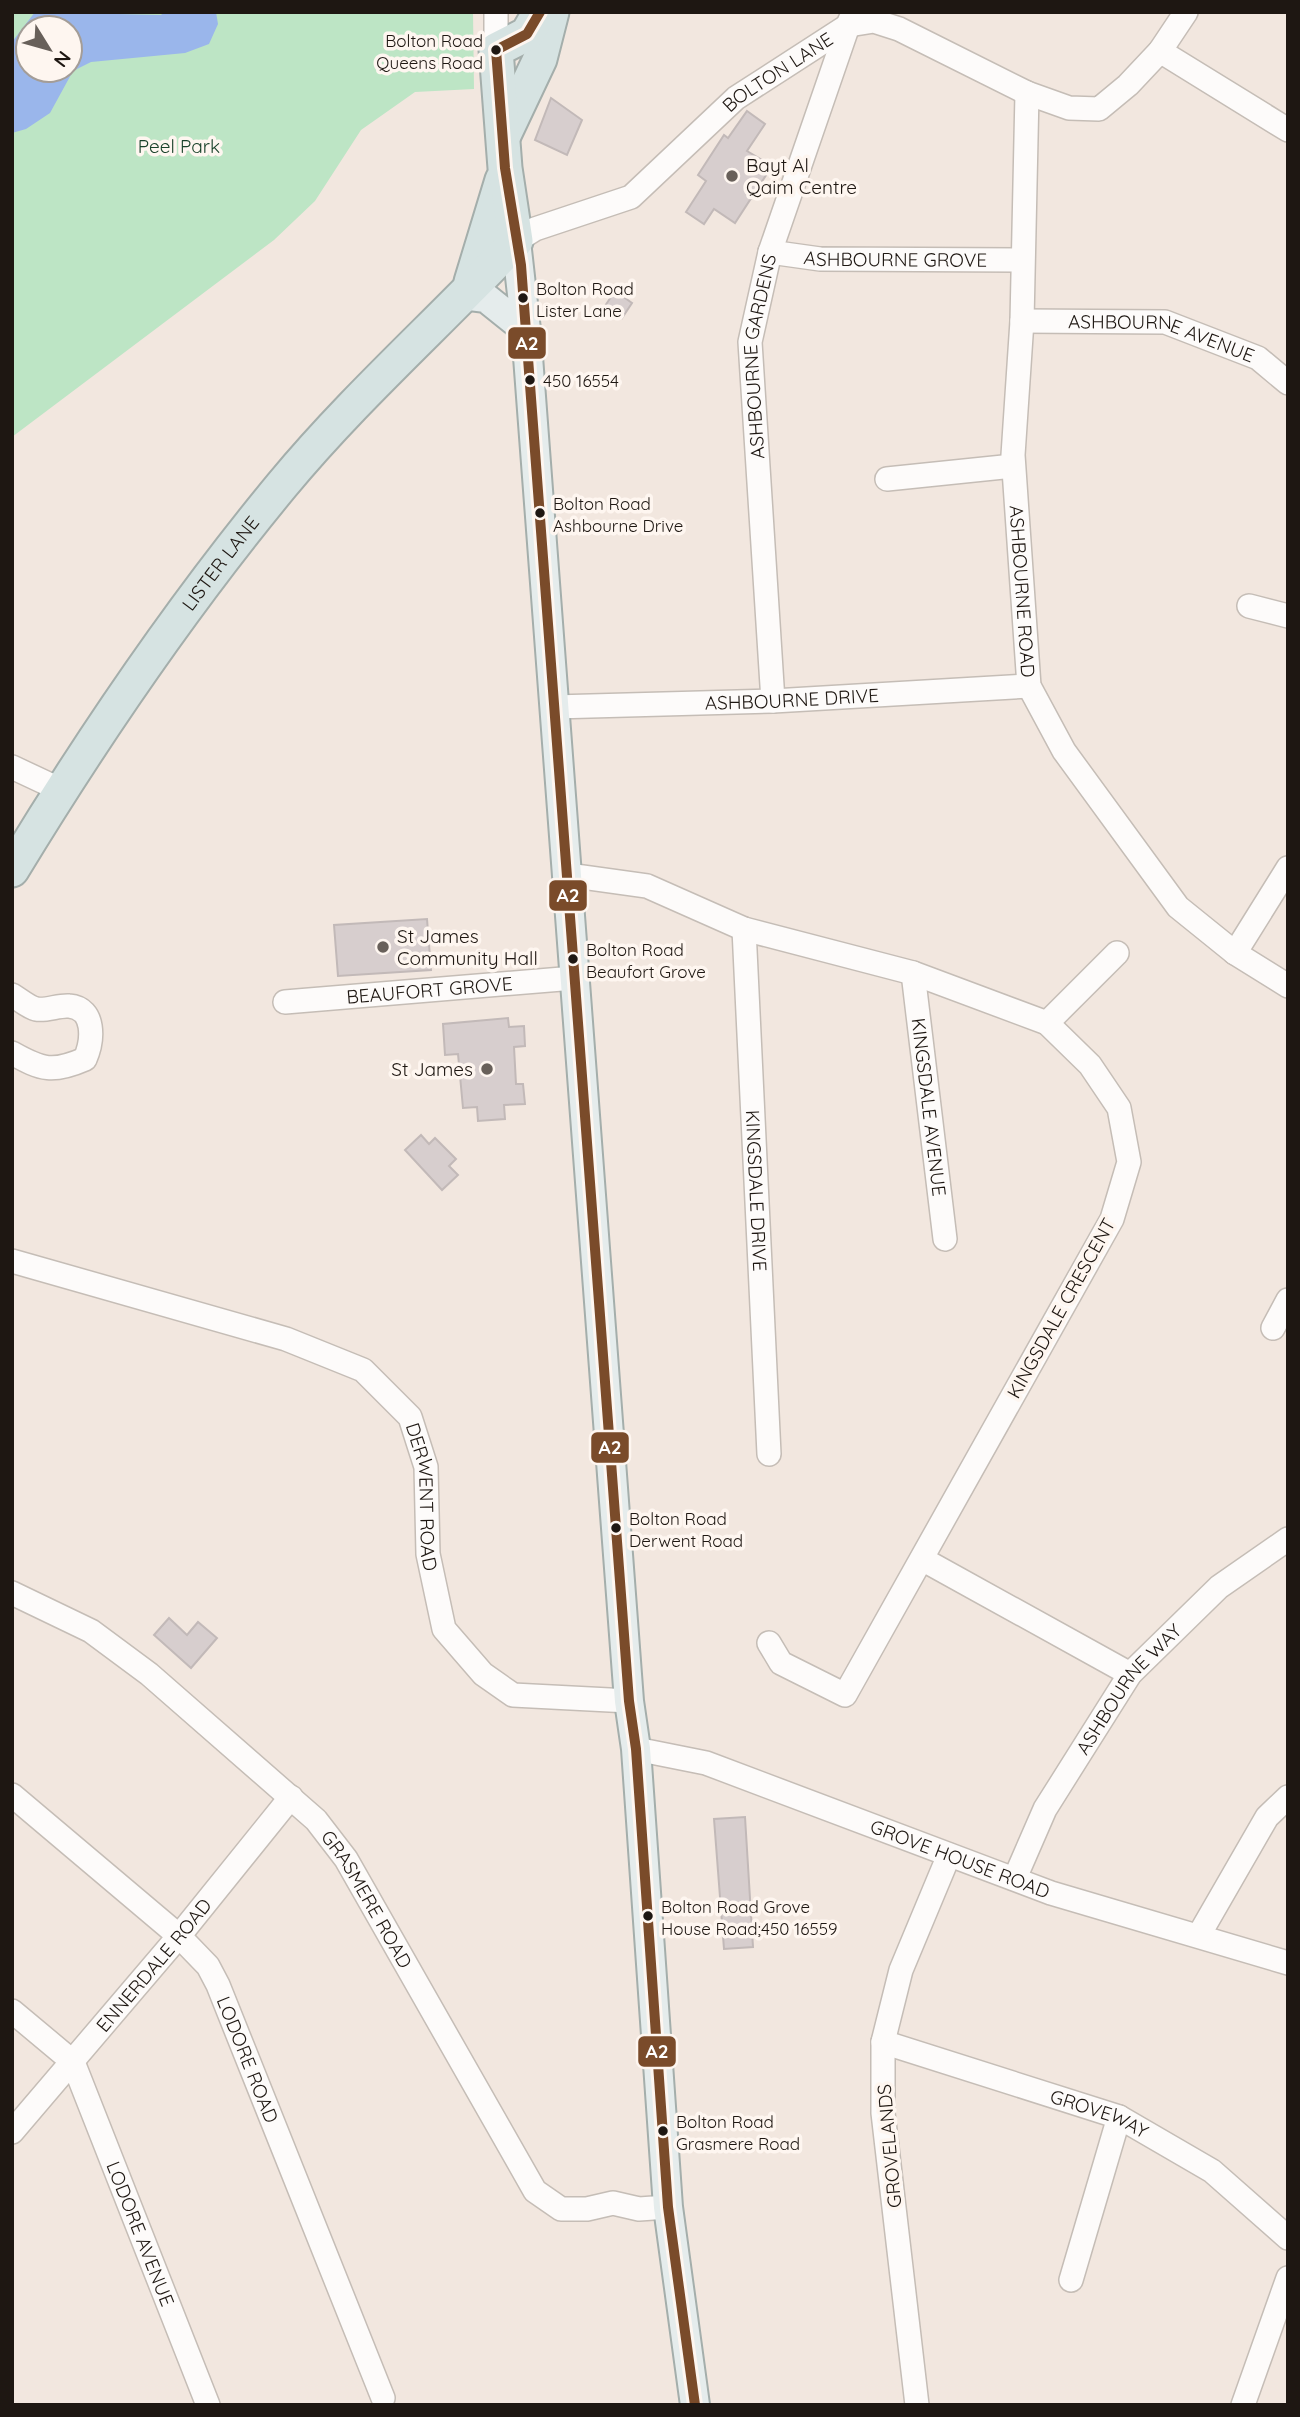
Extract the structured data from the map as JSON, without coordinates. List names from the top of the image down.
{
  "streets": {
    "highway": ["LISTER LANE"],
    "street": [
      "BOLTON LANE",
      "ASHBOURNE GROVE",
      "ASHBOURNE AVENUE",
      "ASHBOURNE GARDENS",
      "ASHBOURNE ROAD",
      "ASHBOURNE DRIVE",
      "BEAUFORT GROVE",
      "KINGSDALE AVENUE",
      "KINGSDALE DRIVE",
      "KINGSDALE CRESCENT",
      "DERWENT ROAD",
      "ASHBOURNE WAY",
      "GROVE HOUSE ROAD",
      "GRASMERE ROAD",
      "ENNERDALE ROAD",
      "LODORE ROAD",
      "GROVEWAY",
      "GROVELANDS",
      "LODORE AVENUE"
    ]
  },
  "crossings": [
    ["BOLTON LANE", "ASHBOURNE GARDENS"],
    ["BOLTON LANE", "LISTER LANE"],
    ["BOLTON LANE", "ASHBOURNE ROAD"],
    ["ASHBOURNE GROVE", "ASHBOURNE GARDENS"],
    ["ASHBOURNE GROVE", "ASHBOURNE ROAD"],
    ["ASHBOURNE AVENUE", "ASHBOURNE ROAD"],
    ["ASHBOURNE GARDENS", "ASHBOURNE DRIVE"],
    ["ASHBOURNE ROAD", "ASHBOURNE DRIVE"],
    ["KINGSDALE AVENUE", "KINGSDALE CRESCENT"],
    ["KINGSDALE DRIVE", "KINGSDALE CRESCENT"],
    ["ASHBOURNE WAY", "GROVE HOUSE ROAD"],
    ["GROVE HOUSE ROAD", "GROVELANDS"],
    ["GRASMERE ROAD", "ENNERDALE ROAD"],
    ["ENNERDALE ROAD", "LODORE ROAD"],
    ["ENNERDALE ROAD", "LODORE AVENUE"],
    ["GROVEWAY", "GROVELANDS"]
  ],
  "parks": ["Peel Park"],
  "places": [
    "Bolton Road Queens Road",
    "Bayt Al Qaim Centre",
    "Bolton Road Lister Lane",
    "450 16554",
    "Bolton Road Ashbourne Drive",
    "St James Community Hall",
    "Bolton Road Beaufort Grove",
    "St James",
    "Bolton Road Derwent Road",
    "Bolton Road Grove House Road;450 16559",
    "Bolton Road Grasmere Road"
  ],
  "lines": ["transit line A2"],
  "north": "bottom right"
}
